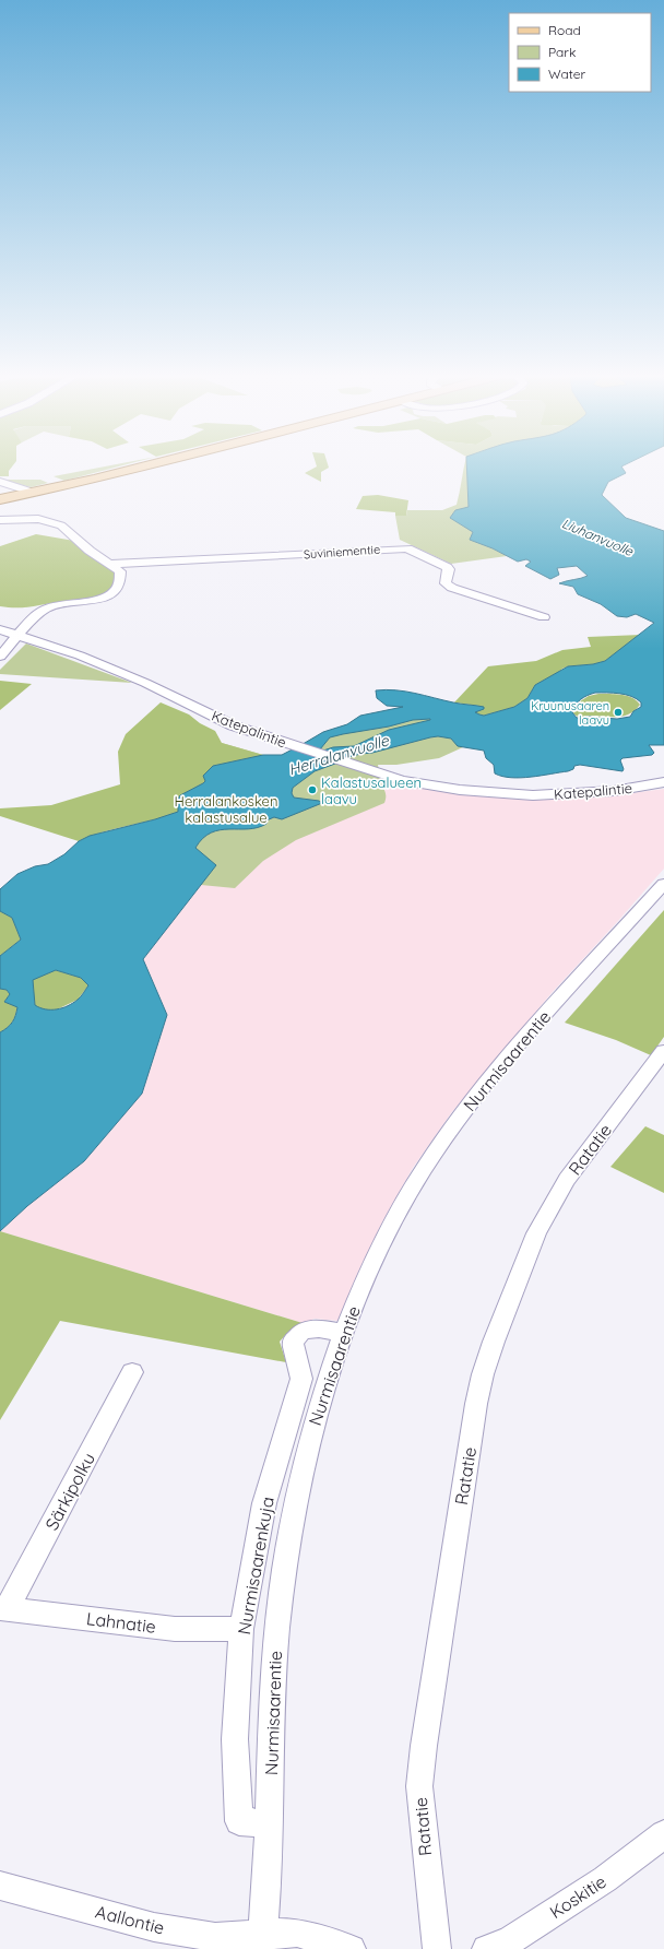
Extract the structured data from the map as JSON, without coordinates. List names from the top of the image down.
{
  "streets": {
    "street": [
      "Suviniementie",
      "Katepalintie",
      "Nurmisaarentie",
      "Ratatie",
      "Särkipolku",
      "Nurmisaarenkuja",
      "Lahnatie",
      "Koskitie",
      "Aallontie"
    ]
  },
  "crossings": [
    ["Nurmisaarentie", "Nurmisaarenkuja"],
    ["Nurmisaarentie", "Aallontie"],
    ["Särkipolku", "Lahnatie"],
    ["Nurmisaarenkuja", "Lahnatie"]
  ],
  "water": ["Liuhanvuolle", "Herralanvuolle"],
  "parks": ["Herralankosken kalastusalue"],
  "places": ["Kruunusaaren laavu", "Kalastusalueen laavu"],
  "legend": ["Road", "Park", "Water"]
}
